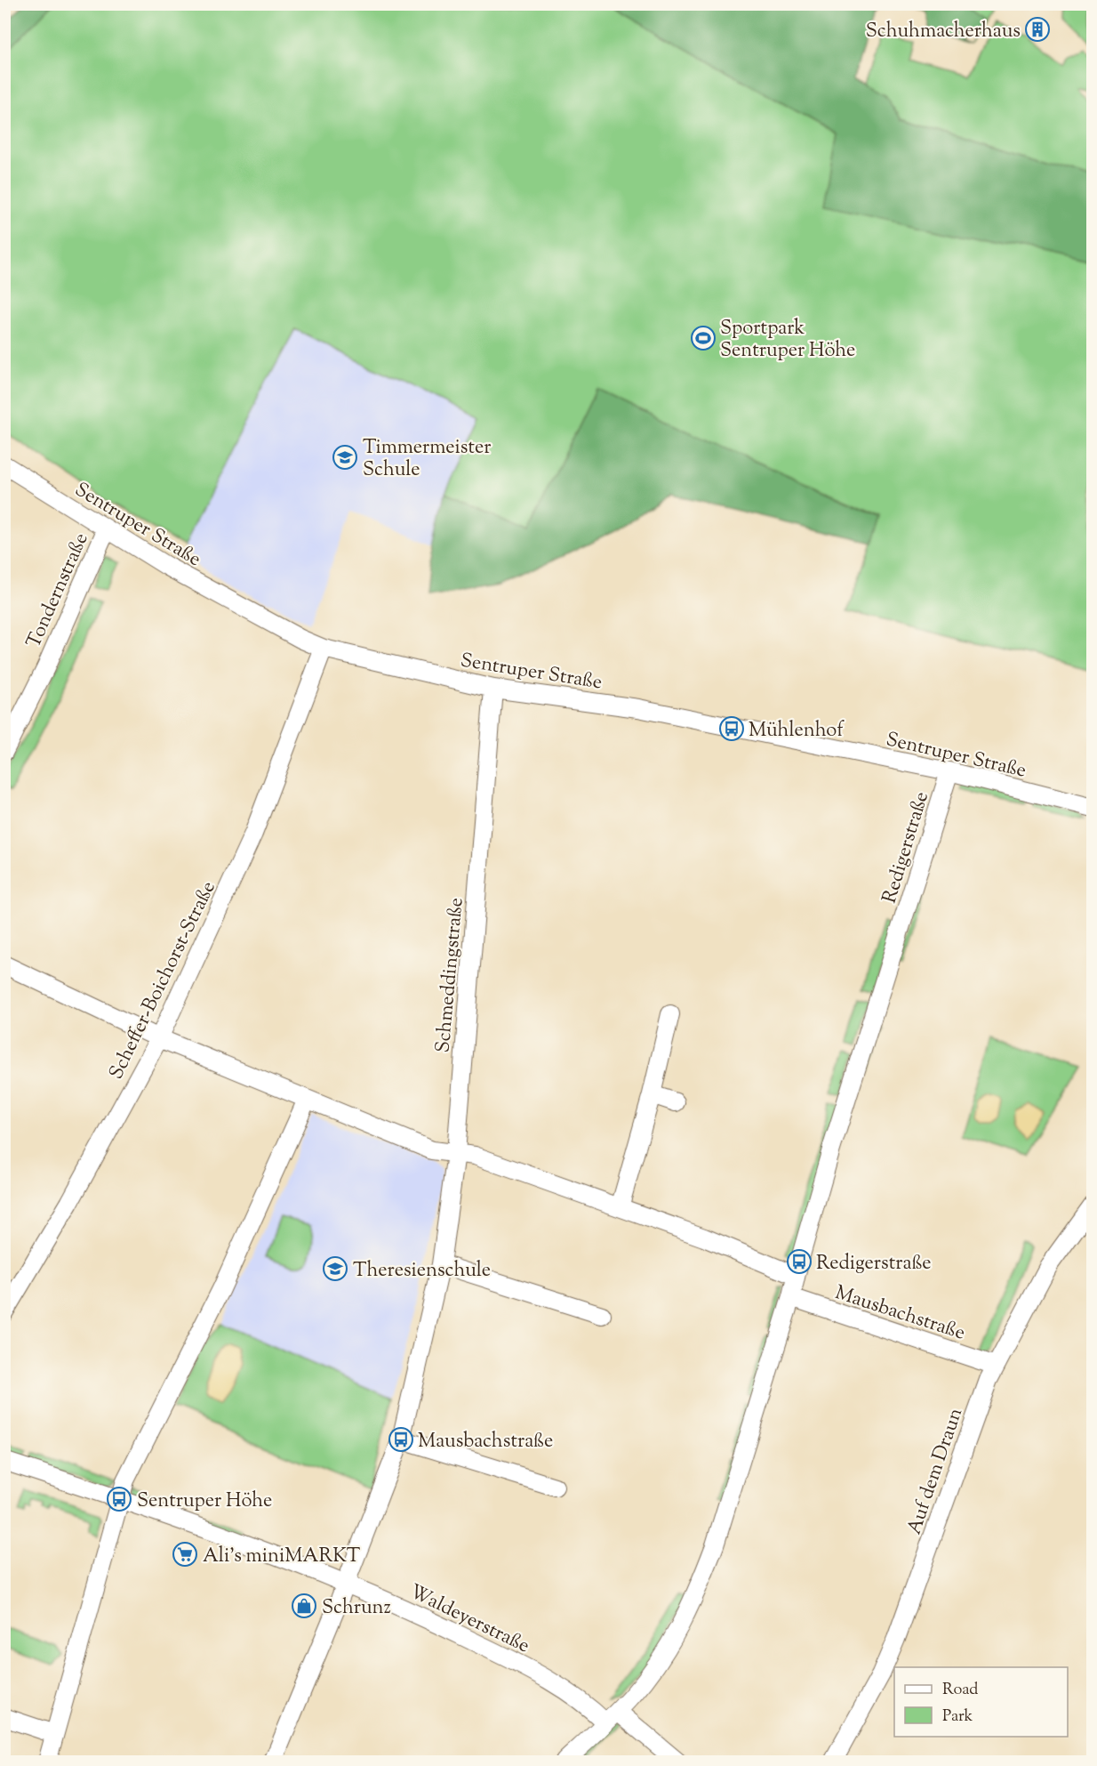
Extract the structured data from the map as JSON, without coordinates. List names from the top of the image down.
{
  "streets": {
    "street": [
      "Sentruper Straße",
      "Tondernstraße",
      "Redigerstraße",
      "Schmeddingstraße",
      "Scheffer-Boichorst-Straße",
      "Mausbachstraße",
      "Auf dem Draun",
      "Waldeyerstraße"
    ]
  },
  "crossings": [
    ["Sentruper Straße", "Tondernstraße"],
    ["Sentruper Straße", "Redigerstraße"],
    ["Sentruper Straße", "Schmeddingstraße"],
    ["Sentruper Straße", "Scheffer-Boichorst-Straße"],
    ["Redigerstraße", "Mausbachstraße"],
    ["Redigerstraße", "Waldeyerstraße"],
    ["Schmeddingstraße", "Waldeyerstraße"],
    ["Mausbachstraße", "Auf dem Draun"]
  ],
  "places": {
    "building": ["Schuhmacherhaus"],
    "sports": ["Sportpark Sentruper Höhe"],
    "school or university": ["Timmermeister Schule", "Theresienschule"],
    "bus stop": [
      "Mühlenhof",
      "Redigerstraße",
      "Mausbachstraße",
      "Sentruper Höhe"
    ],
    "supermarket": ["Ali's miniMARKT"],
    "shop": ["Schrunz"]
  },
  "legend": ["Road", "Park"]
}
